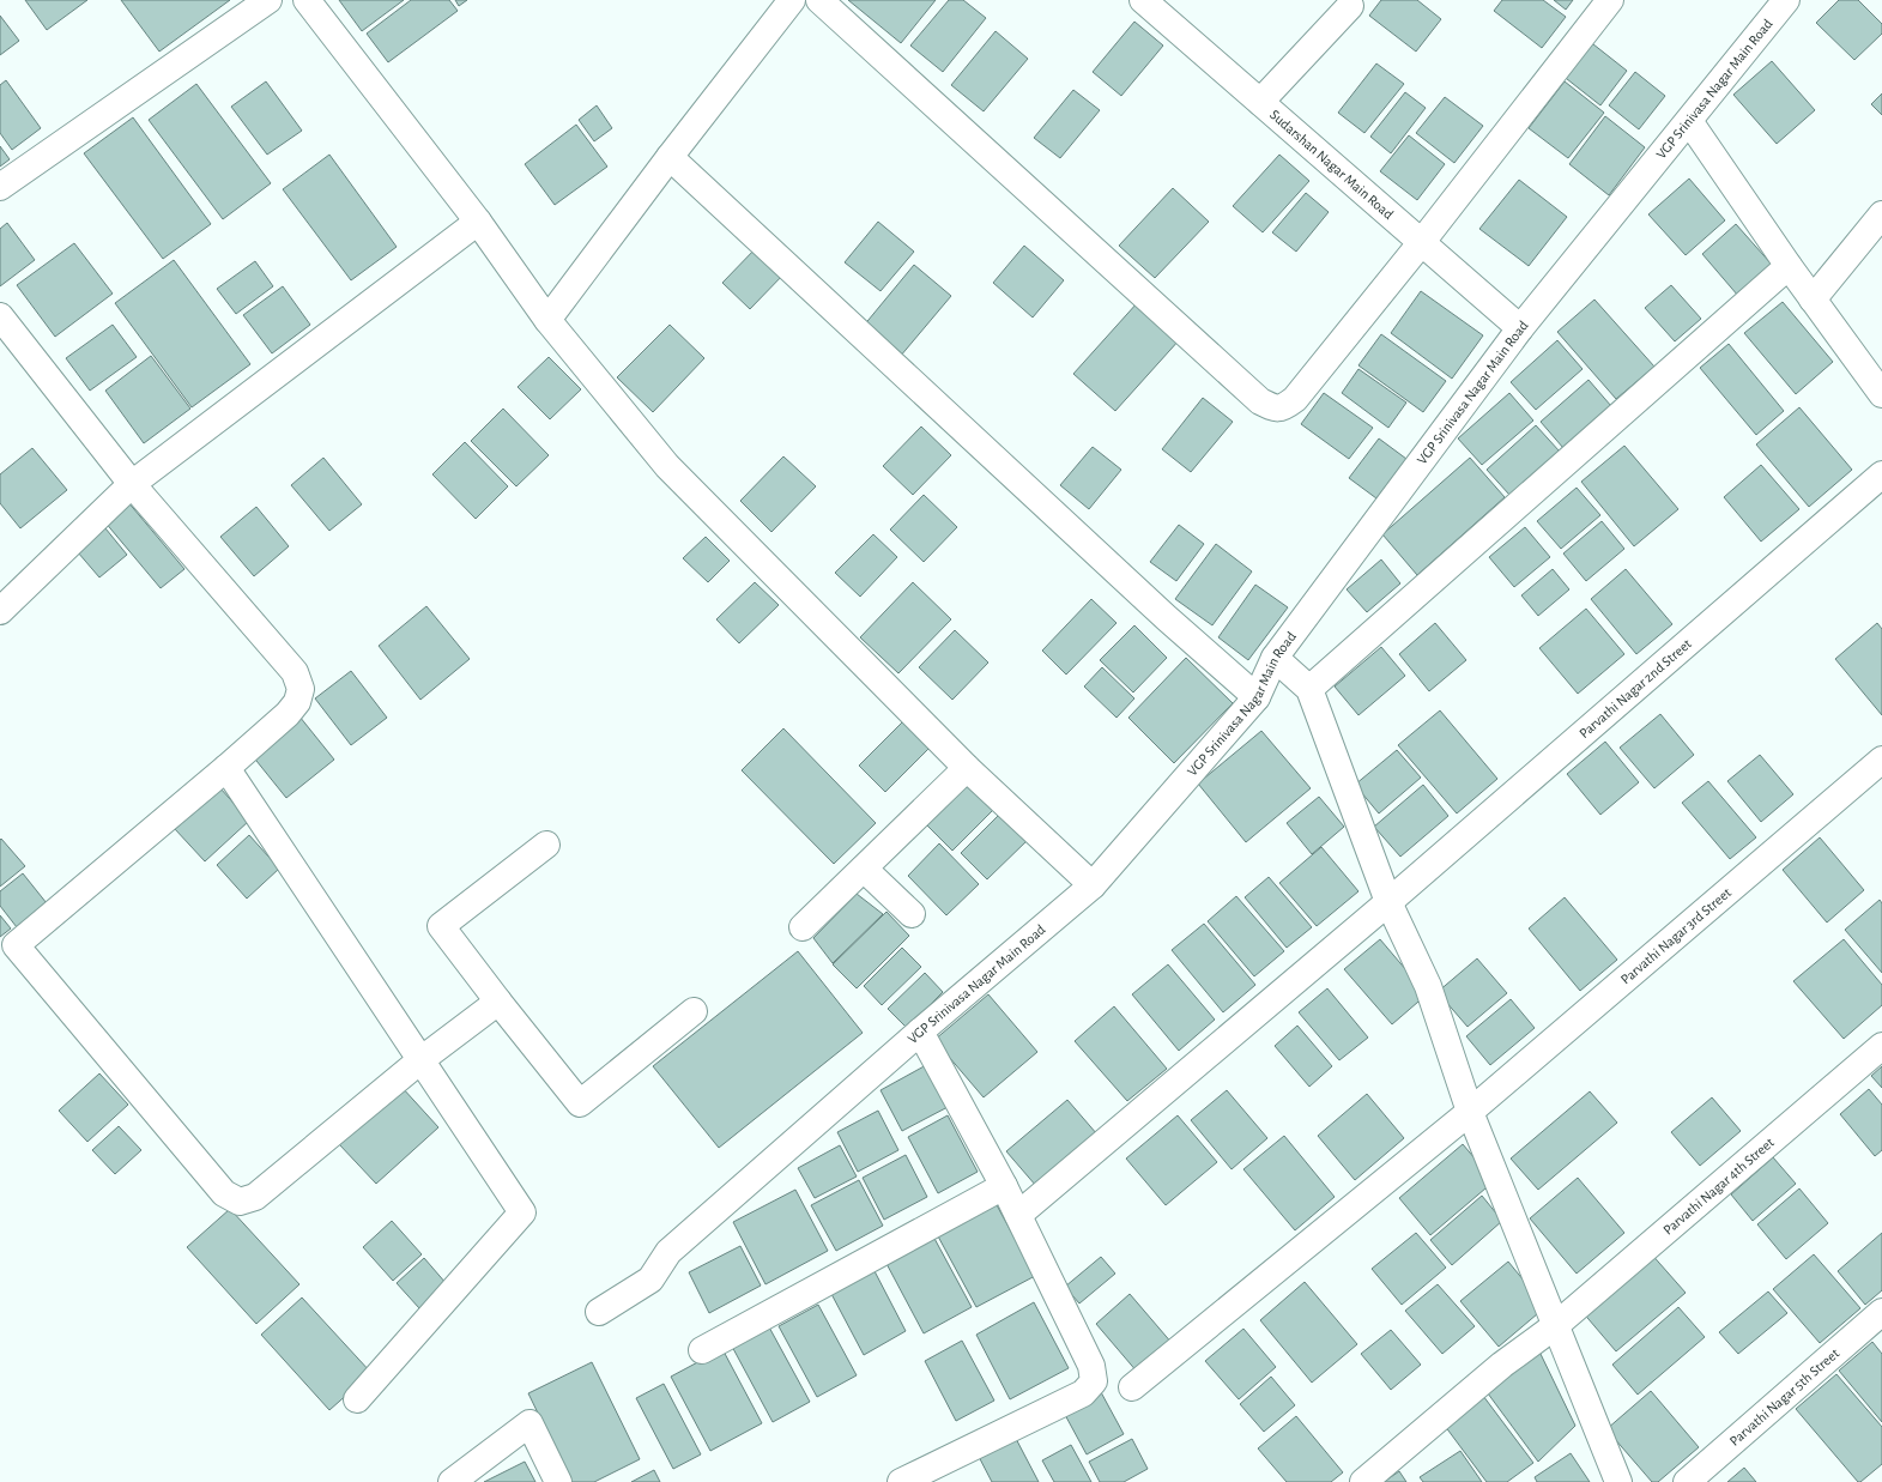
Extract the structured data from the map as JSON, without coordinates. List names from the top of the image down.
{
  "streets": {
    "street": [
      "VGP Srinivasa Nagar Main Road",
      "Sudarshan Nagar Main Road",
      "Parvathi Nagar 2nd Street",
      "Parvathi Nagar 3rd Street",
      "Parvathi Nagar 4th Street",
      "Parvathi Nagar 5th Street"
    ]
  },
  "crossings": [
    ["VGP Srinivasa Nagar Main Road", "Sudarshan Nagar Main Road"]
  ]
}
